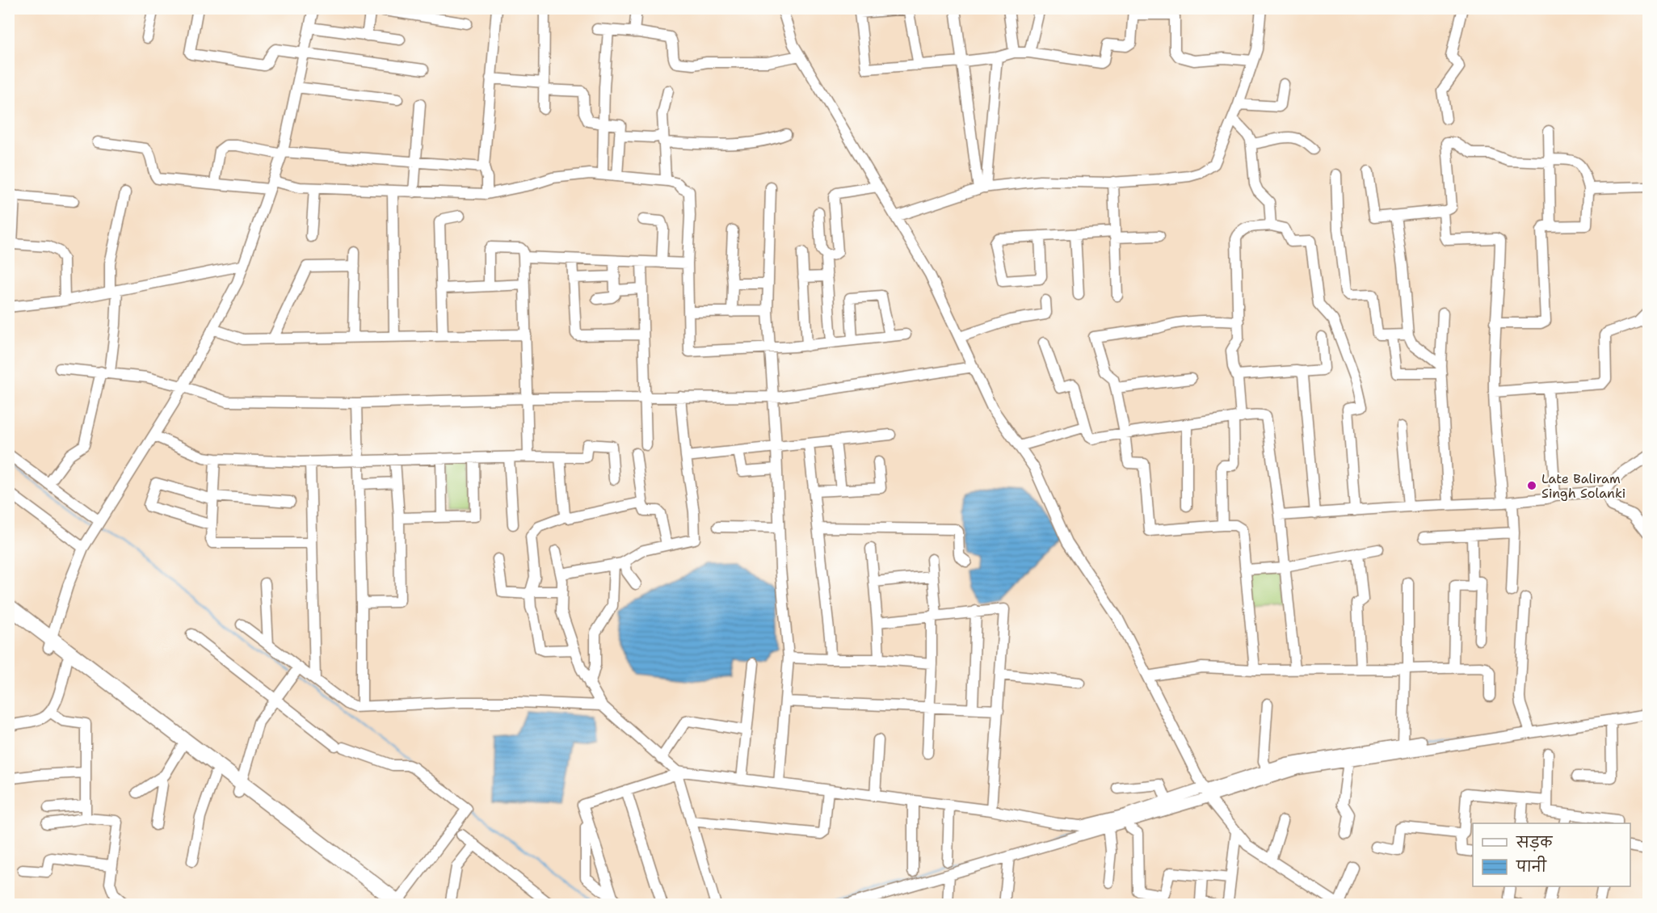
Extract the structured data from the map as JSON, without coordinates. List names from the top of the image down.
{
  "places": ["Late Baliram Singh Solanki"],
  "legend": ["सड़क", "पानी"]
}
